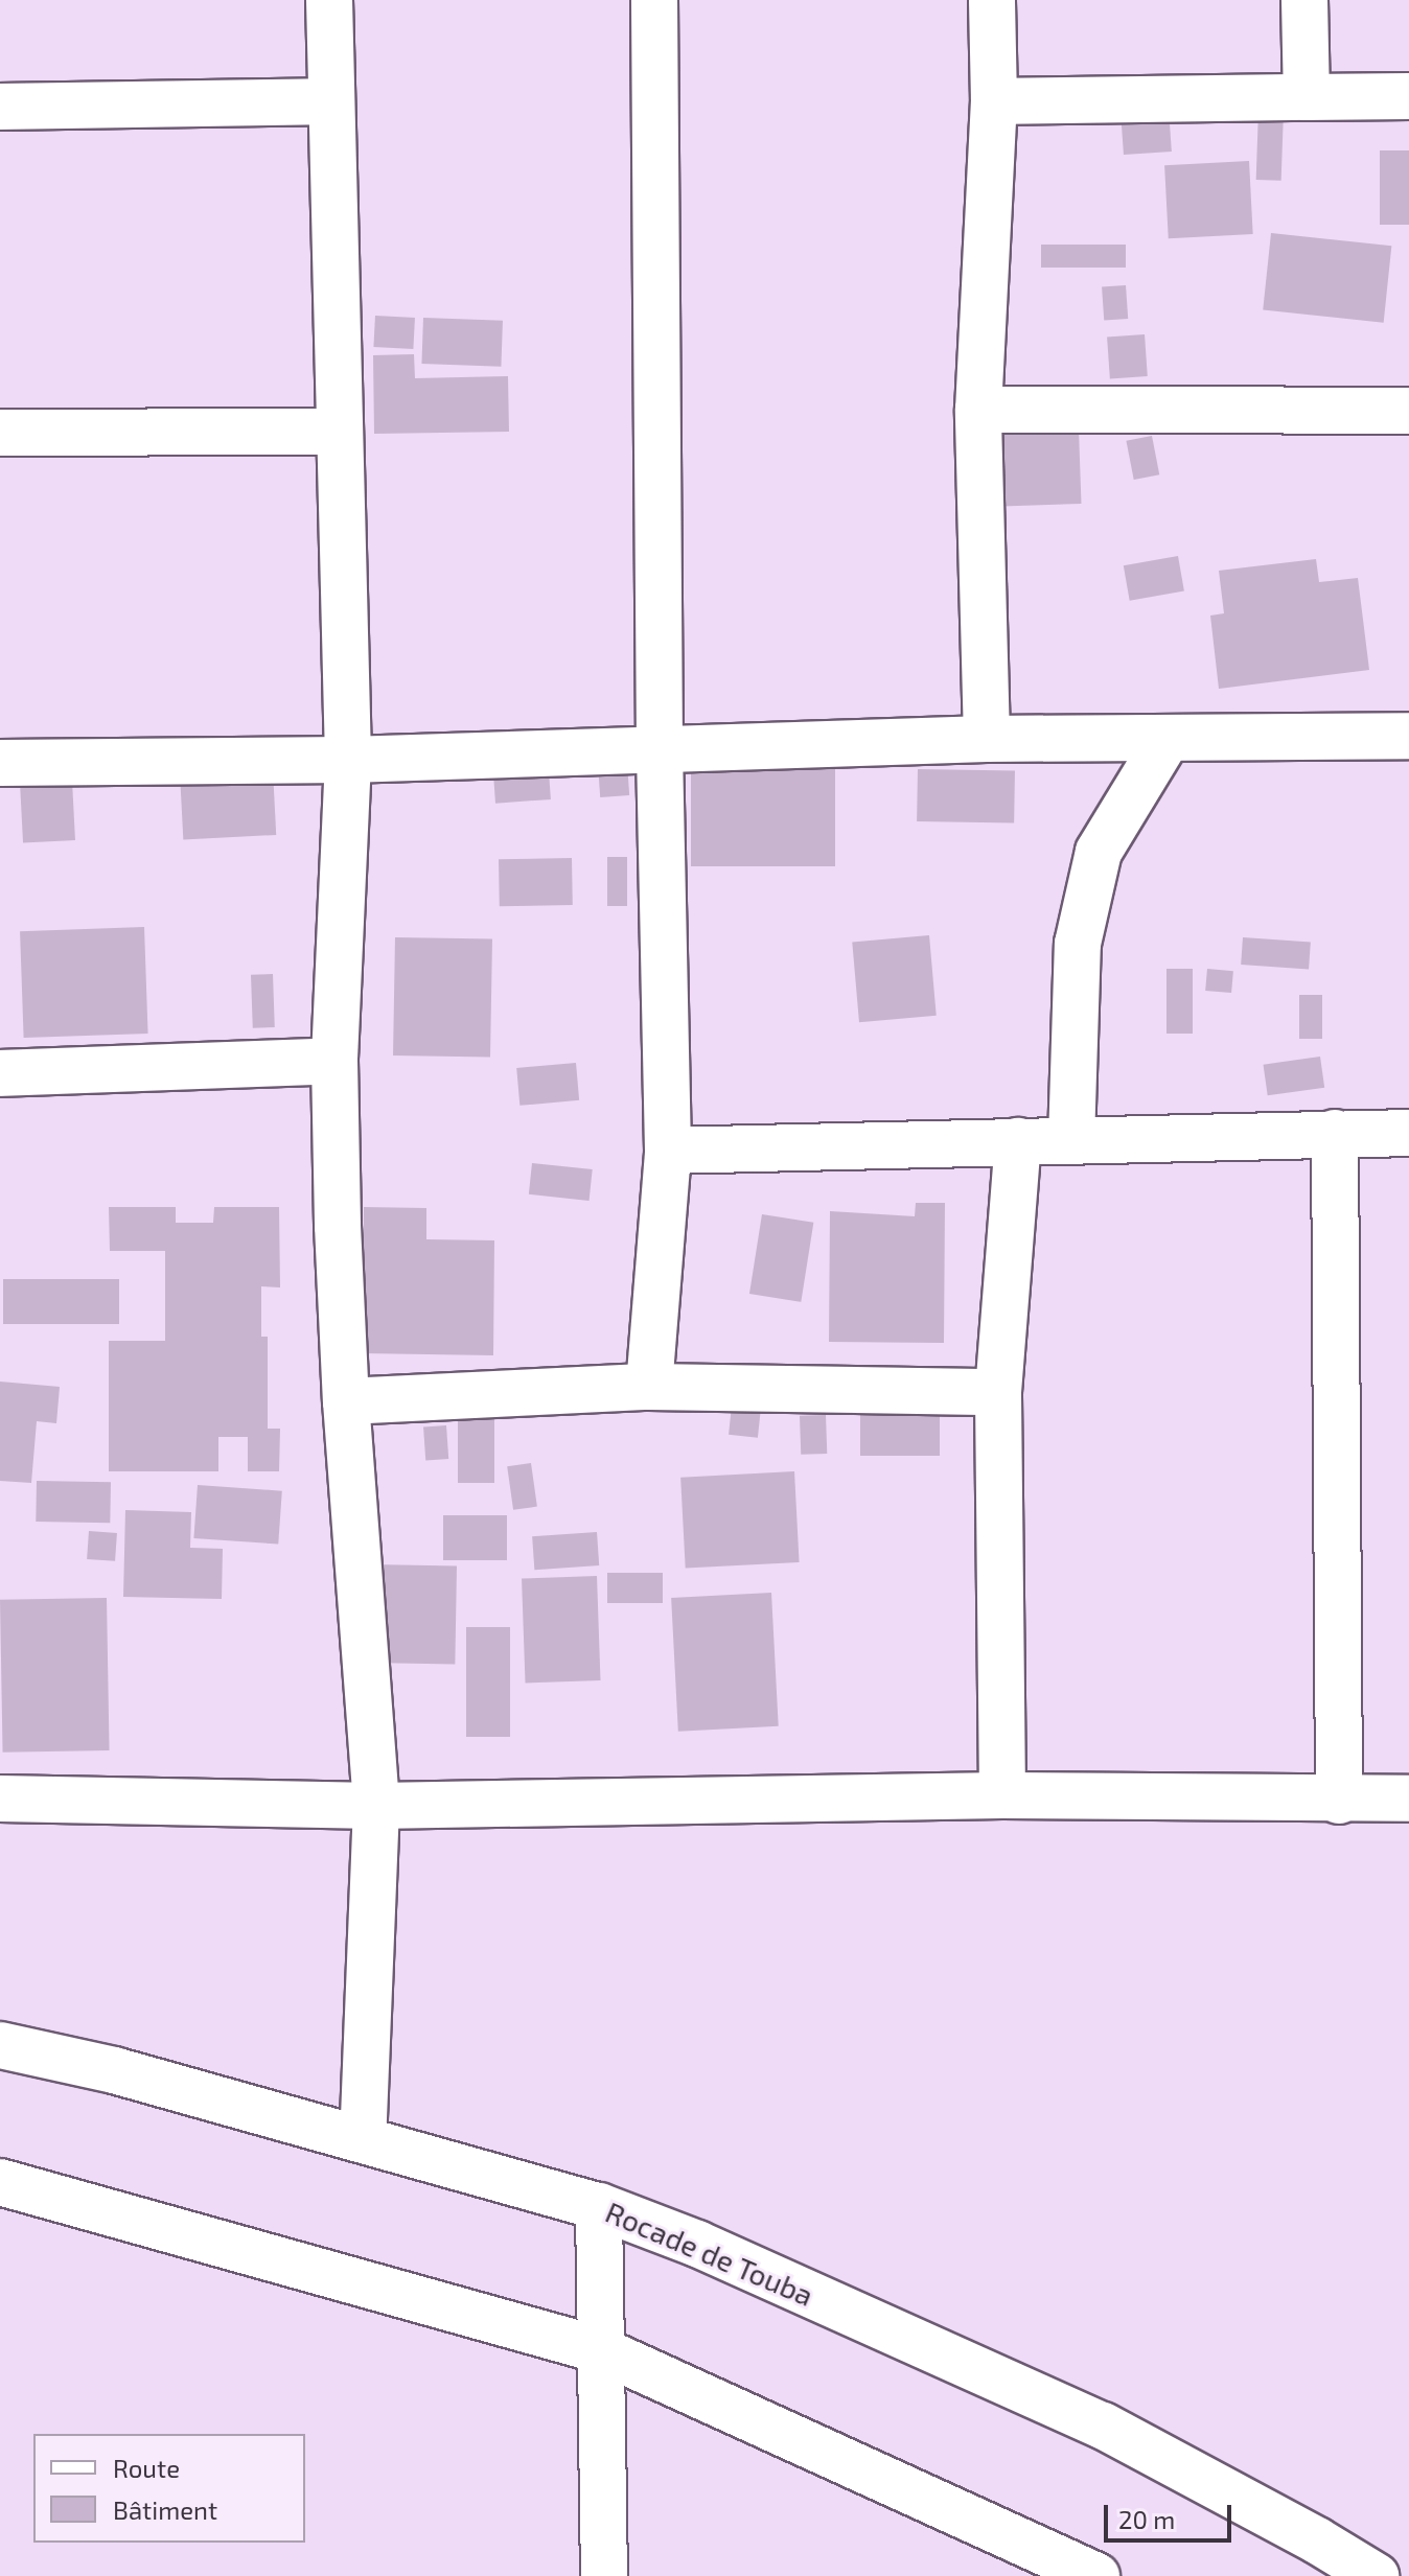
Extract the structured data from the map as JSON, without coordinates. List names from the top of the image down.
{
  "streets": {
    "street": ["Rocade de Touba"]
  },
  "legend": ["Route", "Bâtiment"],
  "scale_bar": "20 m"
}
